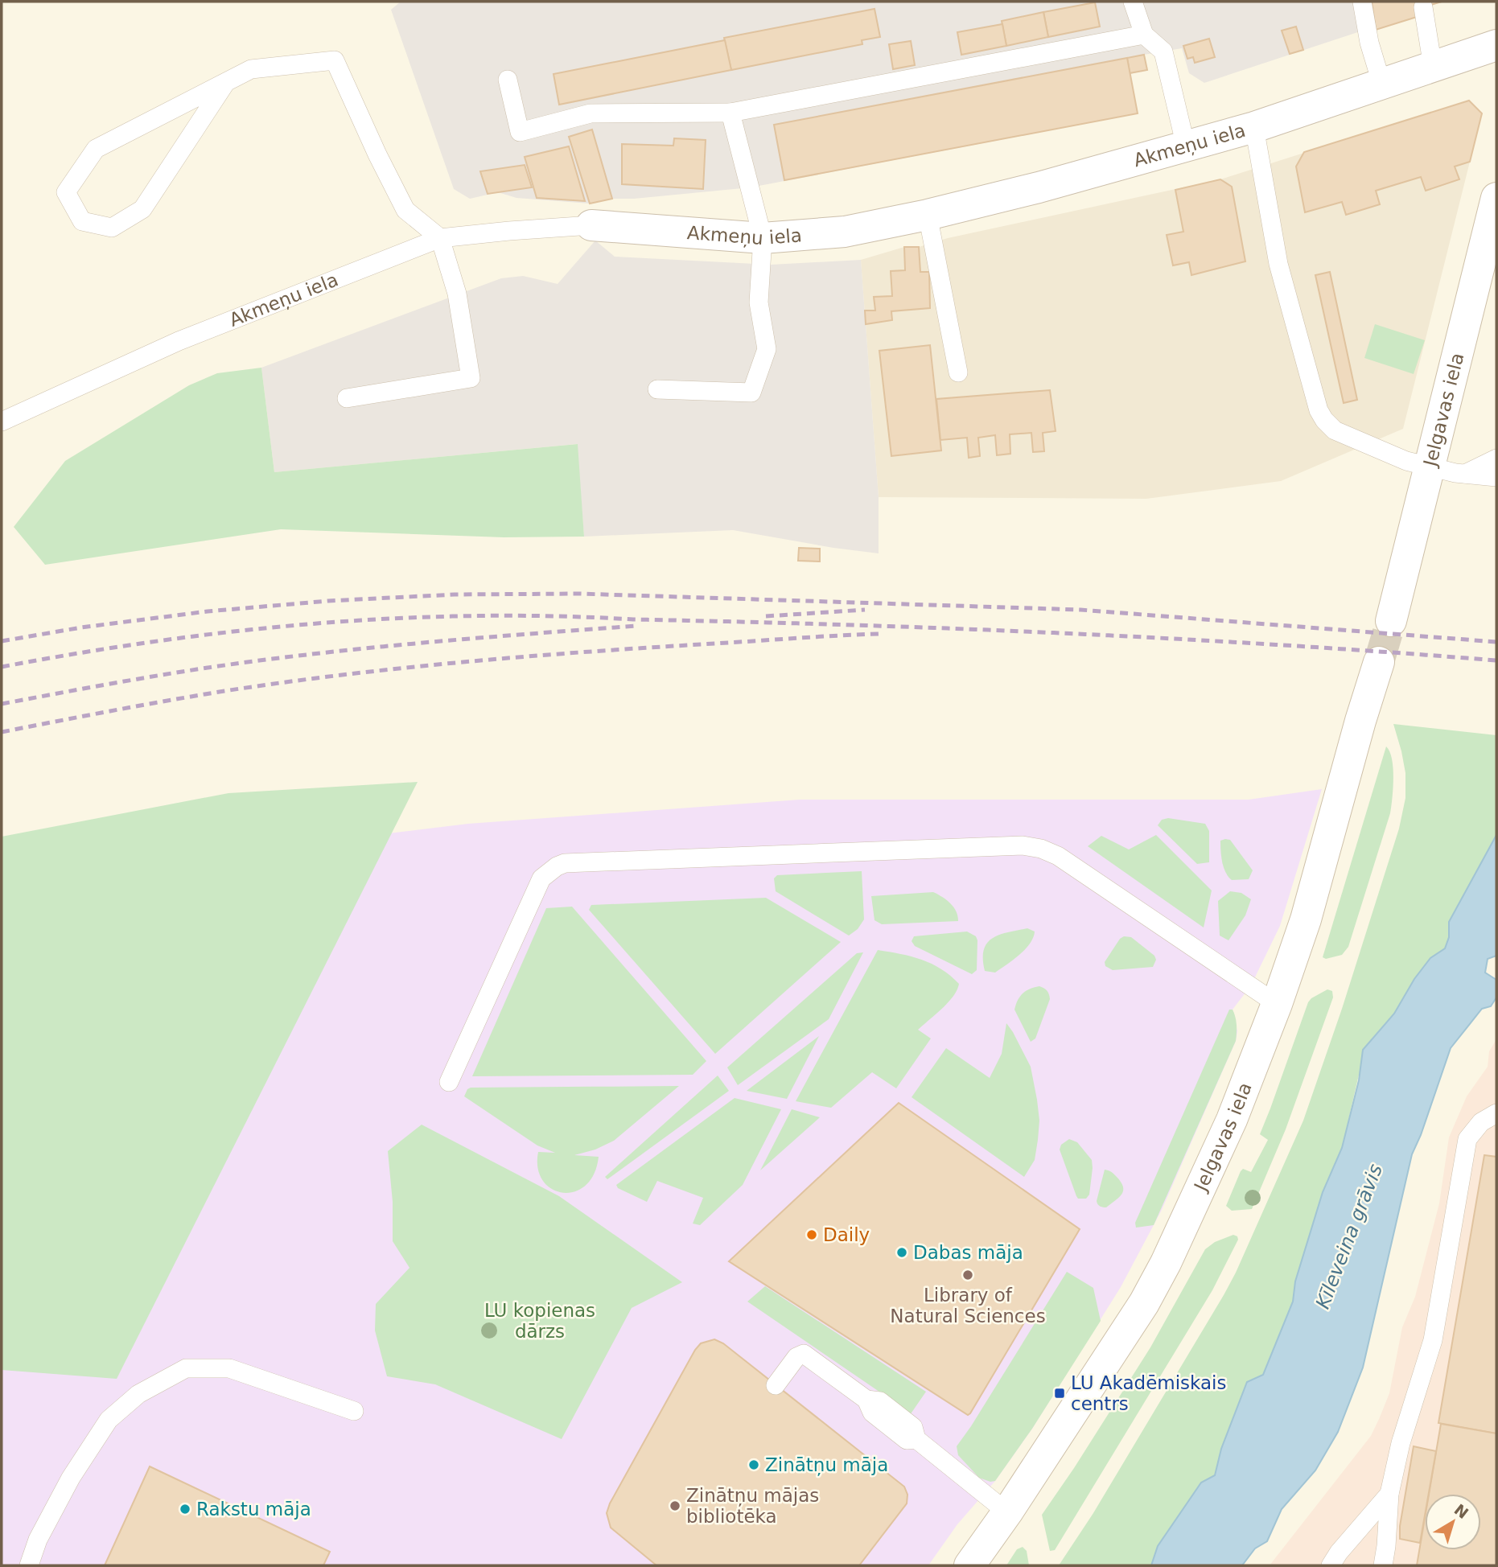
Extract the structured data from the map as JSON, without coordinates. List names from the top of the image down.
{
  "streets": {
    "main road": ["Akmeņu iela", "Jelgavas iela"]
  },
  "water": ["Kīleveina grāvis"],
  "parks": ["LU kopienas dārzs"],
  "places": {
    "other": [
      "Daily",
      "Dabas māja",
      "Library of Natural Sciences",
      "Zinātņu māja",
      "Zinātņu mājas bibliotēka",
      "Rakstu māja"
    ],
    "transit": ["LU Akadēmiskais centrs"]
  },
  "north": "top right"
}
